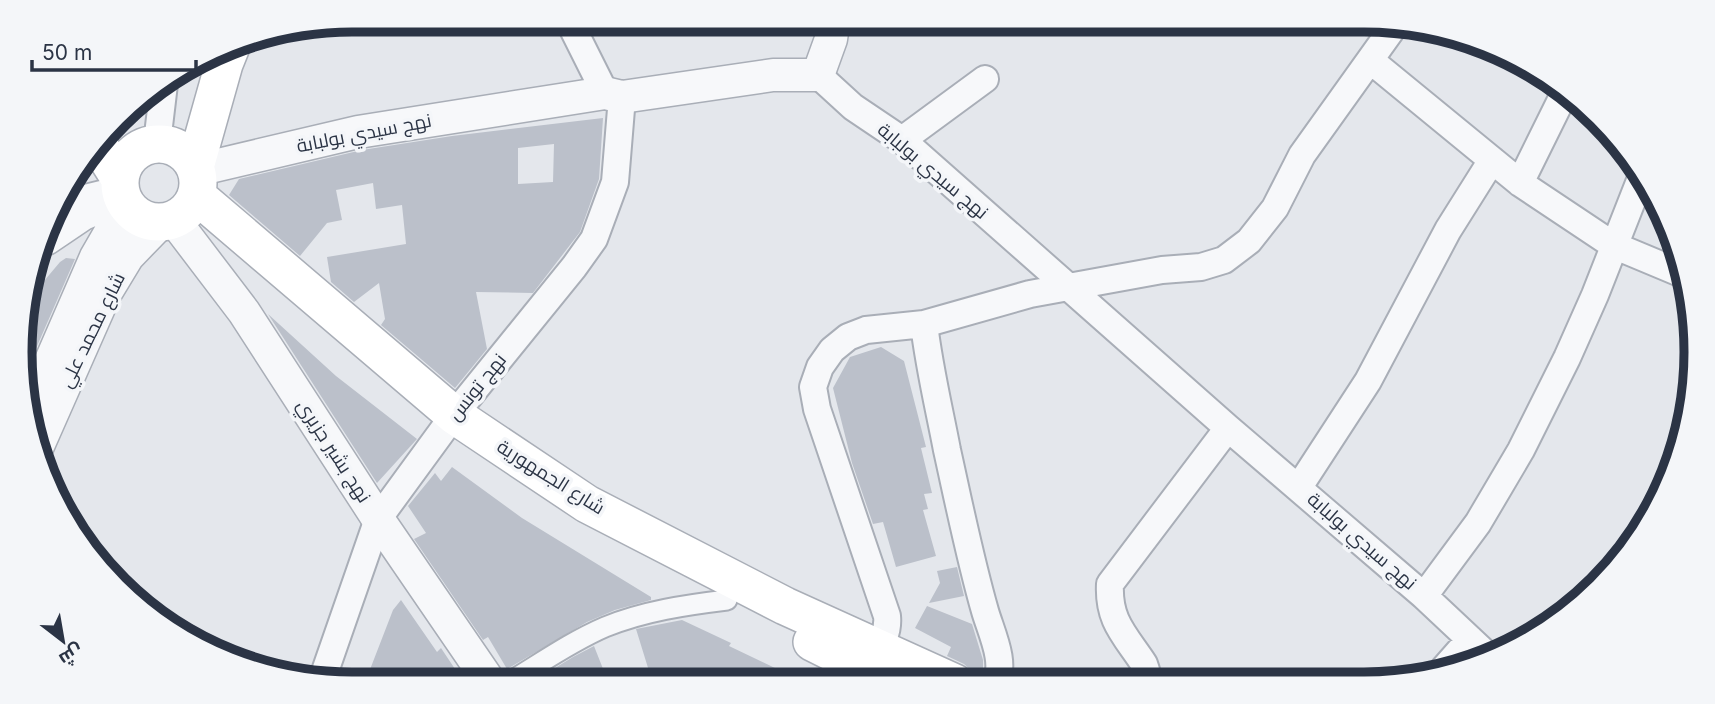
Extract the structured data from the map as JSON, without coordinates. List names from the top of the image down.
{
  "streets": {
    "main road": ["شارع الجمهورية"],
    "street": [
      "نهج سيدي بولبابة",
      "شارع محمد علي",
      "نهج تونس",
      "نهج بشير جزيري"
    ]
  },
  "crossings": [
    ["نهج سيدي بولبابة", "شارع محمد علي"],
    ["نهج سيدي بولبابة", "نهج تونس"],
    ["نهج سيدي بولبابة", "نهج بشير جزيري"],
    ["نهج سيدي بولبابة", "شارع الجمهورية"],
    ["شارع محمد علي", "نهج بشير جزيري"],
    ["شارع محمد علي", "شارع الجمهورية"],
    ["نهج تونس", "نهج بشير جزيري"],
    ["نهج تونس", "شارع الجمهورية"],
    ["نهج بشير جزيري", "شارع الجمهورية"]
  ],
  "scale_bar": "50 m",
  "north": "bottom right"
}
